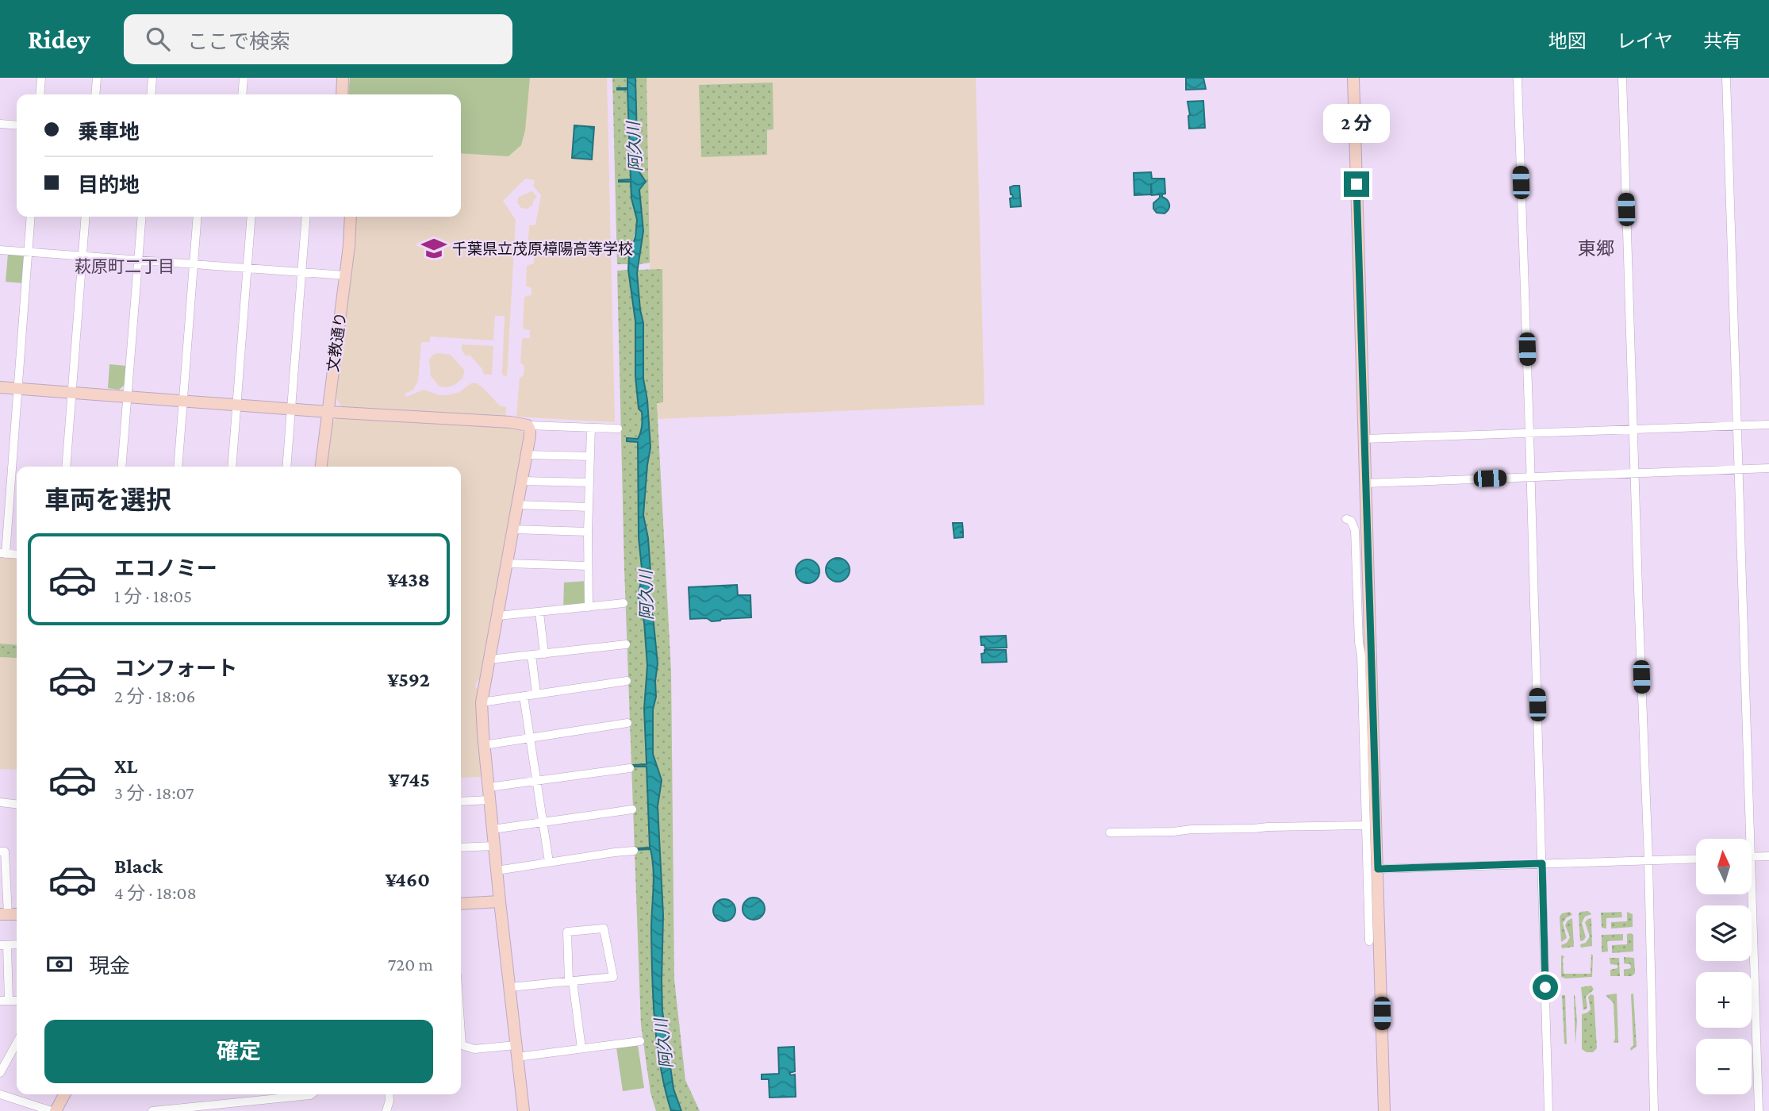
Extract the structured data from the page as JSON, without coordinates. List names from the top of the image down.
{
  "streets": {
    "street": ["文教通り"]
  },
  "districts": ["東郷", "萩原町二丁目"],
  "water": ["阿久川"],
  "places": {
    "school or university": ["千葉県立茂原樟陽高等学校"]
  },
  "north": "top",
  "page": {
    "header": "Ridey",
    "search": "ここで検索",
    "nav": ["地図", "レイヤ", "共有"],
    "banner": ["乗車地", "目的地"],
    "bubble": "2 分",
    "heading": "車両を選択",
    "list": [
      {
        "name": "エコノミー",
        "note": "1 分 · 18:05",
        "value": "¥438"
      },
      {
        "name": "コンフォート",
        "note": "2 分 · 18:06",
        "value": "¥592"
      },
      {
        "name": "XL",
        "note": "3 分 · 18:07",
        "value": "¥745"
      },
      {
        "name": "Black",
        "note": "4 分 · 18:08",
        "value": "¥460"
      }
    ],
    "map_buttons": ["+", "−"],
    "pay": ["現金", "720 m"],
    "buttons": "確定"
  }
}
